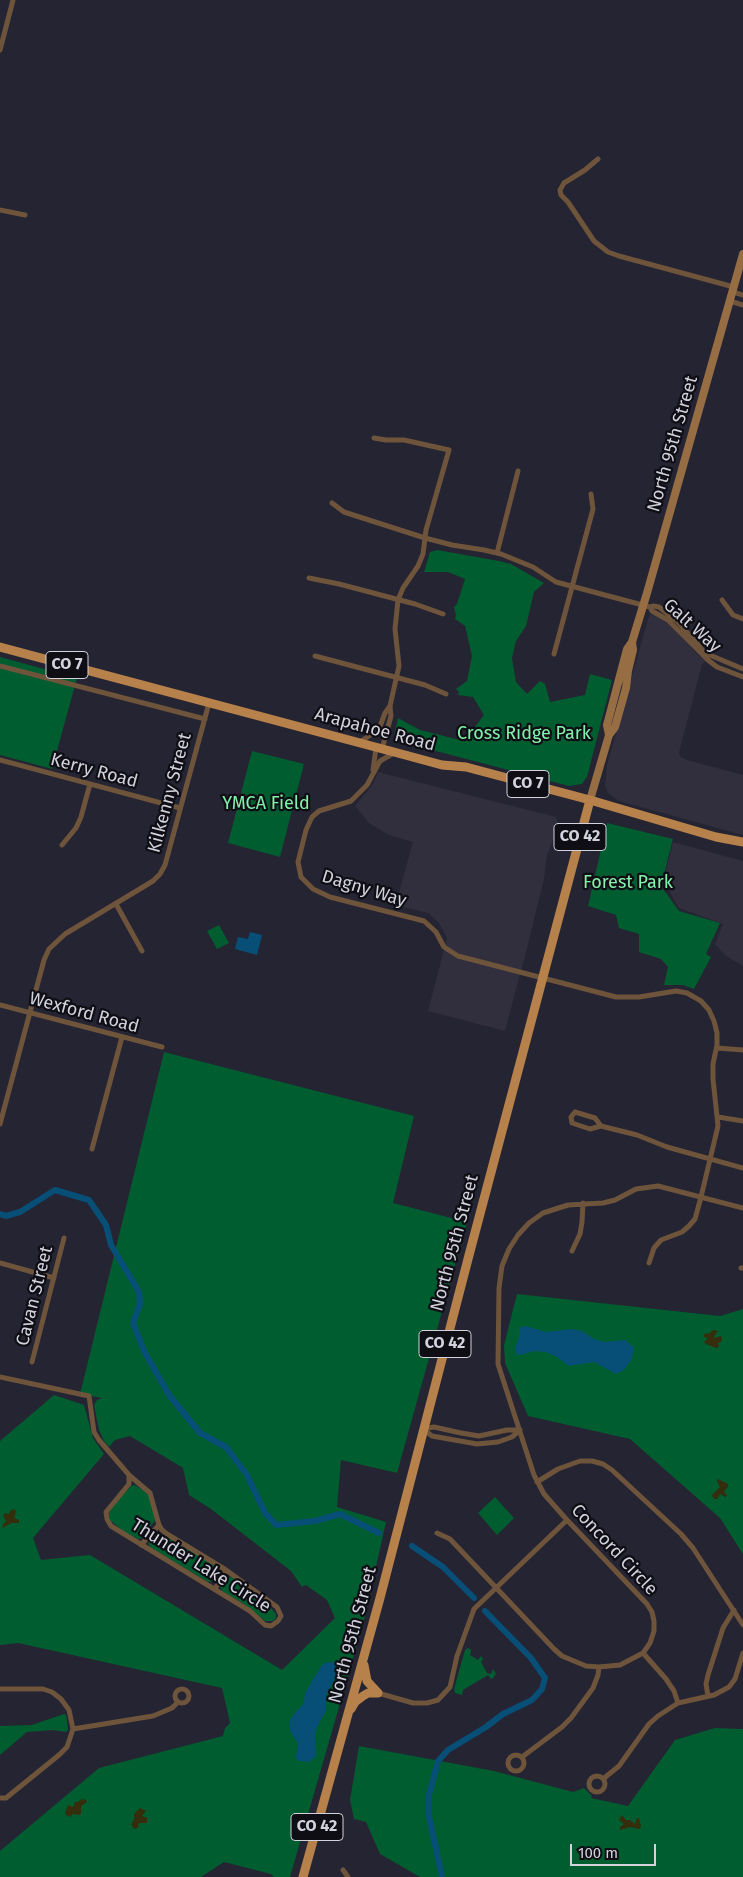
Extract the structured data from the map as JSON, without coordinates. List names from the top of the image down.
{
  "streets": {
    "main road": [
      "North 95th Street",
      "CO 7",
      "Arapahoe Road",
      "CO 42"
    ],
    "street": [
      "Galt Way",
      "Kerry Road",
      "Kilkenny Street",
      "Dagny Way",
      "Wexford Road",
      "Cavan Street",
      "Concord Circle",
      "Thunder Lake Circle"
    ]
  },
  "crossings": [
    ["North 95th Street", "Galt Way"],
    ["North 95th Street", "Arapahoe Road"],
    ["North 95th Street", "Dagny Way"],
    ["Arapahoe Road", "Kilkenny Street"],
    ["Arapahoe Road", "Dagny Way"],
    ["Kerry Road", "Kilkenny Street"],
    ["Kilkenny Street", "Wexford Road"]
  ],
  "parks": ["Cross Ridge Park", "YMCA Field", "Forest Park"],
  "scale_bar": "100 m"
}
